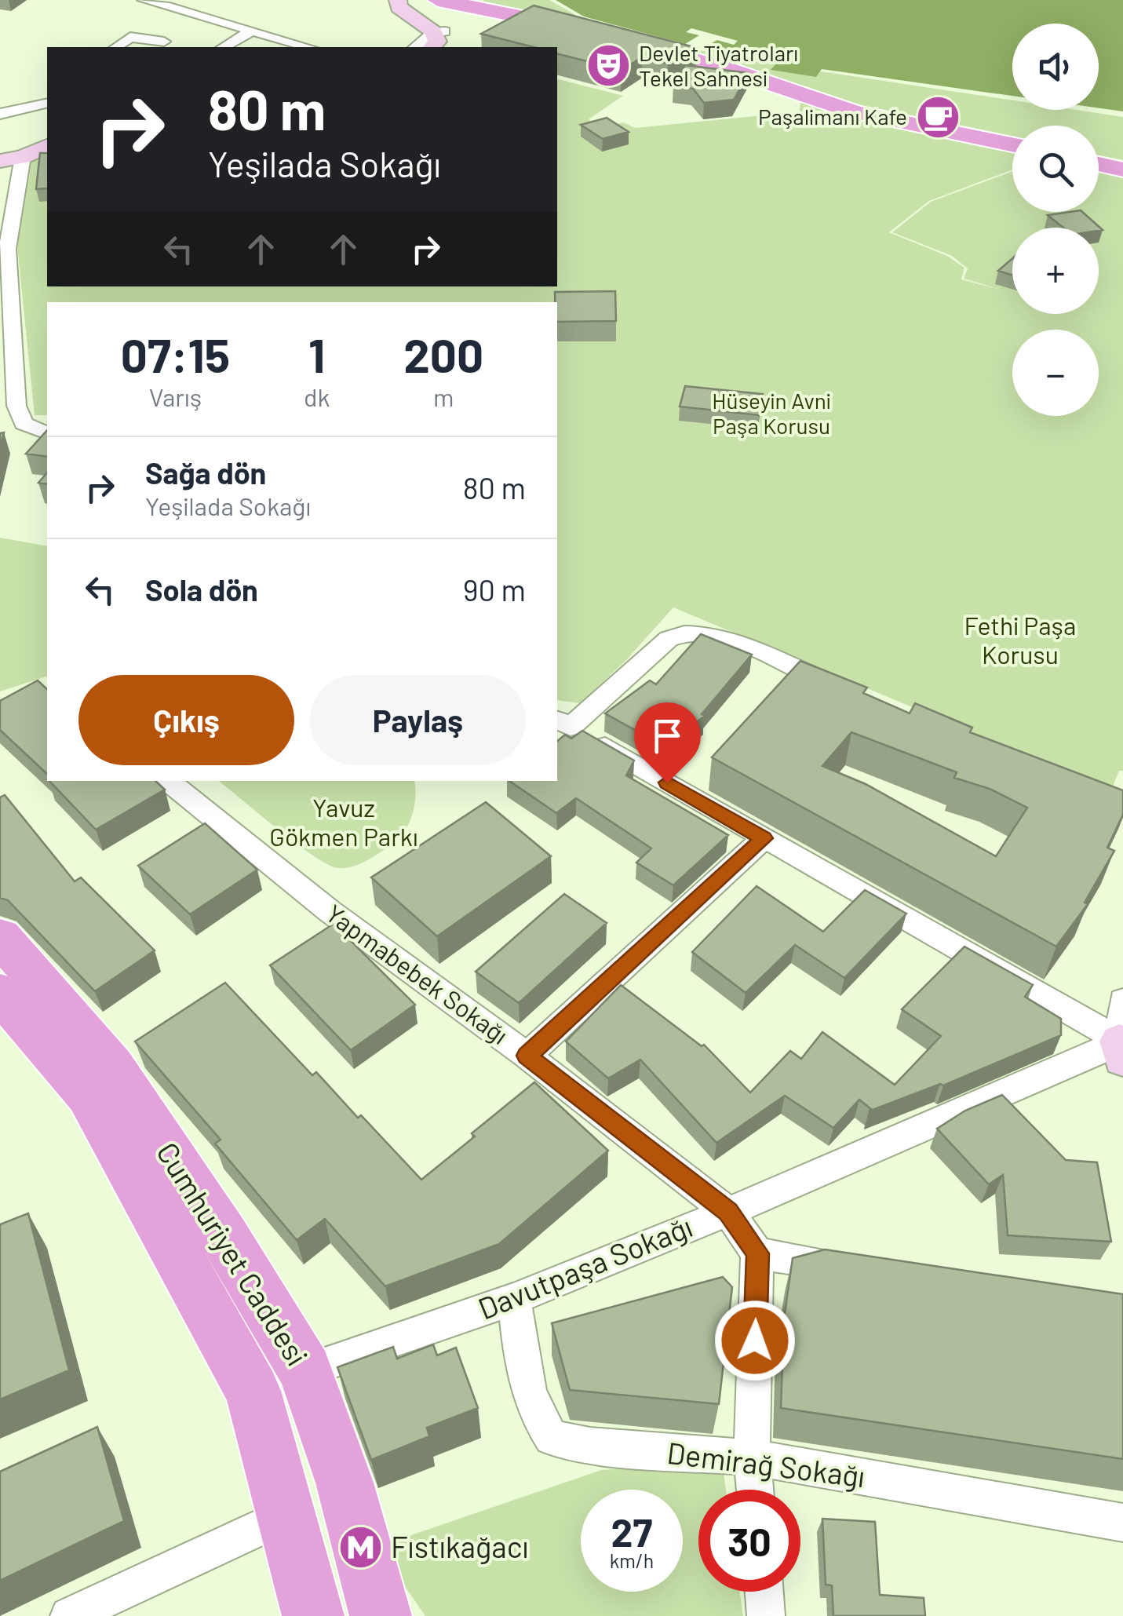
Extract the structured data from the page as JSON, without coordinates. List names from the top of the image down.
{
  "streets": {
    "main road": ["Cumhuriyet Caddesi"],
    "street": ["Yapmabebek Sokağı", "Davutpaşa Sokağı", "Demirağ Sokağı"]
  },
  "crossings": [
    ["Yapmabebek Sokağı", "Davutpaşa Sokağı"],
    ["Cumhuriyet Caddesi", "Davutpaşa Sokağı"],
    ["Davutpaşa Sokağı", "Demirağ Sokağı"]
  ],
  "parks": ["Hüseyin Avni Paşa Korusu", "Fethi Paşa Korusu", "Yavuz Gökmen Parkı"],
  "places": {
    "theatre": ["Devlet Tiyatroları Tekel Sahnesi"],
    "cafe": ["Paşalimanı Kafe"],
    "metro station": ["Fıstıkağacı"]
  },
  "page": {
    "map_buttons": ["+", "−"],
    "turn": ["80 m", "Yeşilada Sokağı"],
    "eta": [
      "07:15",
      "Varış",
      "1",
      "dk",
      "200",
      "m"
    ],
    "list": [
      {
        "name": "Sağa dön",
        "note": "Yeşilada Sokağı",
        "value": "80 m"
      },
      {
        "name": "Sola dön",
        "value": "90 m"
      }
    ],
    "buttons": ["Çıkış", "Paylaş"],
    "speed": "27 km/h",
    "limit": "30"
  }
}
